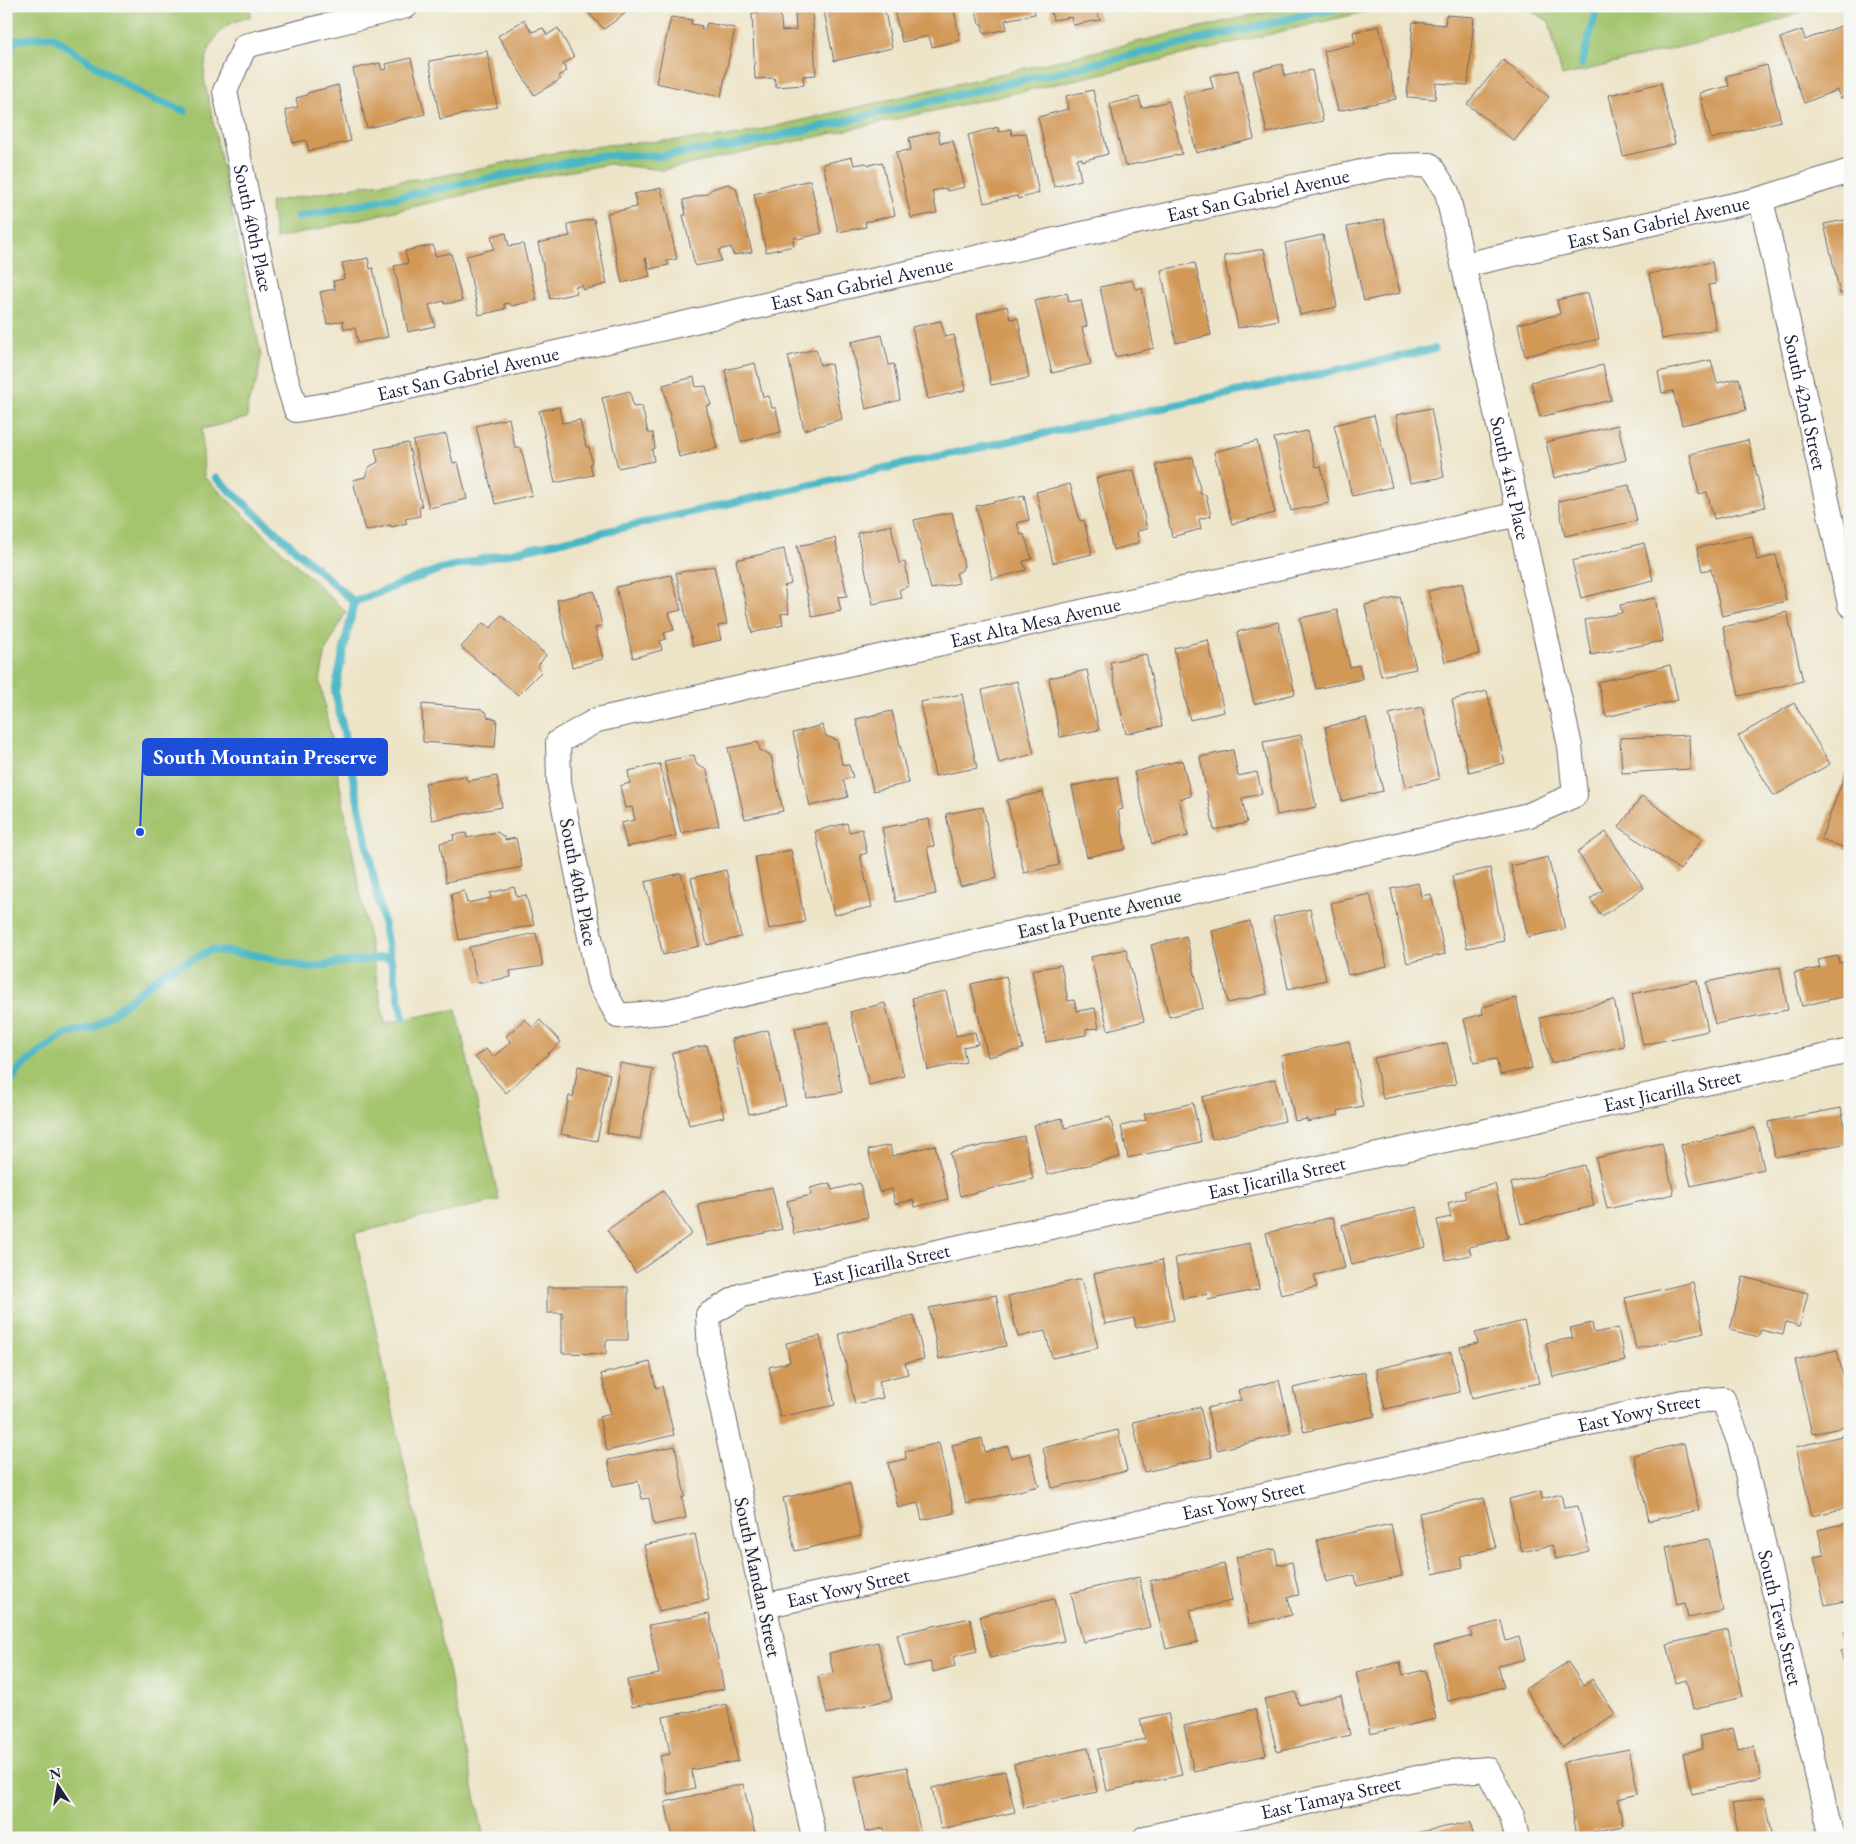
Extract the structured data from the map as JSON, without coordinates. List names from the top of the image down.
{
  "streets": {
    "street": [
      "East San Gabriel Avenue",
      "South 40th Place",
      "South 42nd Street",
      "South 41st Place",
      "East Alta Mesa Avenue",
      "East la Puente Avenue",
      "East Jicarilla Street",
      "East Yowy Street",
      "South Mandan Street",
      "South Tewa Street",
      "East Tamaya Street"
    ]
  },
  "crossings": [
    ["East San Gabriel Avenue", "South 40th Place"],
    ["East San Gabriel Avenue", "South 42nd Street"],
    ["East San Gabriel Avenue", "South 41st Place"],
    ["South 40th Place", "East Alta Mesa Avenue"],
    ["South 40th Place", "East la Puente Avenue"],
    ["South 41st Place", "East Alta Mesa Avenue"],
    ["South 41st Place", "East la Puente Avenue"],
    ["East Jicarilla Street", "South Mandan Street"],
    ["East Yowy Street", "South Mandan Street"],
    ["East Yowy Street", "South Tewa Street"]
  ],
  "places": ["South Mountain Preserve"],
  "north": "top"
}
